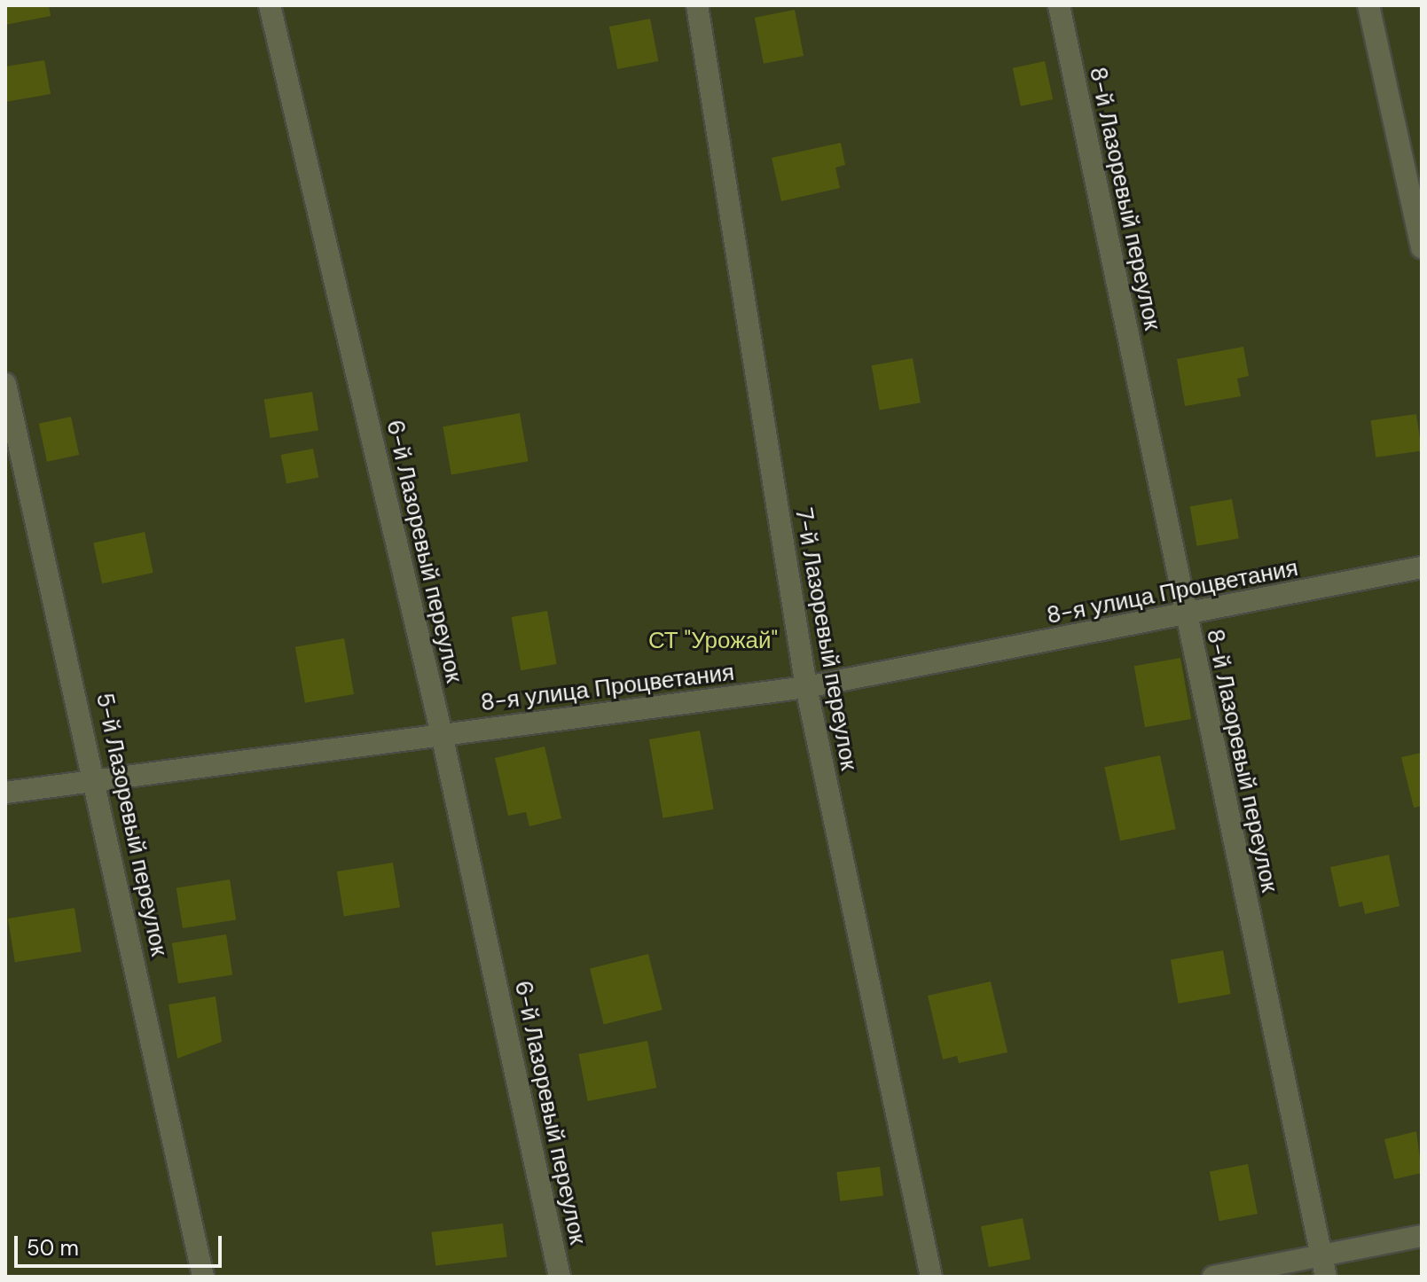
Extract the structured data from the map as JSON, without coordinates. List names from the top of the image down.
{
  "streets": {
    "lane": [
      "8-й Лазоревый переулок",
      "6-й Лазоревый переулок",
      "8-я улица Процветания",
      "7-й Лазоревый переулок",
      "5-й Лазоревый переулок"
    ]
  },
  "crossings": [
    ["8-й Лазоревый переулок", "8-я улица Процветания"],
    ["6-й Лазоревый переулок", "8-я улица Процветания"],
    ["8-я улица Процветания", "7-й Лазоревый переулок"],
    ["8-я улица Процветания", "5-й Лазоревый переулок"]
  ],
  "parks": ["СТ \"Урожай\""],
  "scale_bar": "50 m"
}
